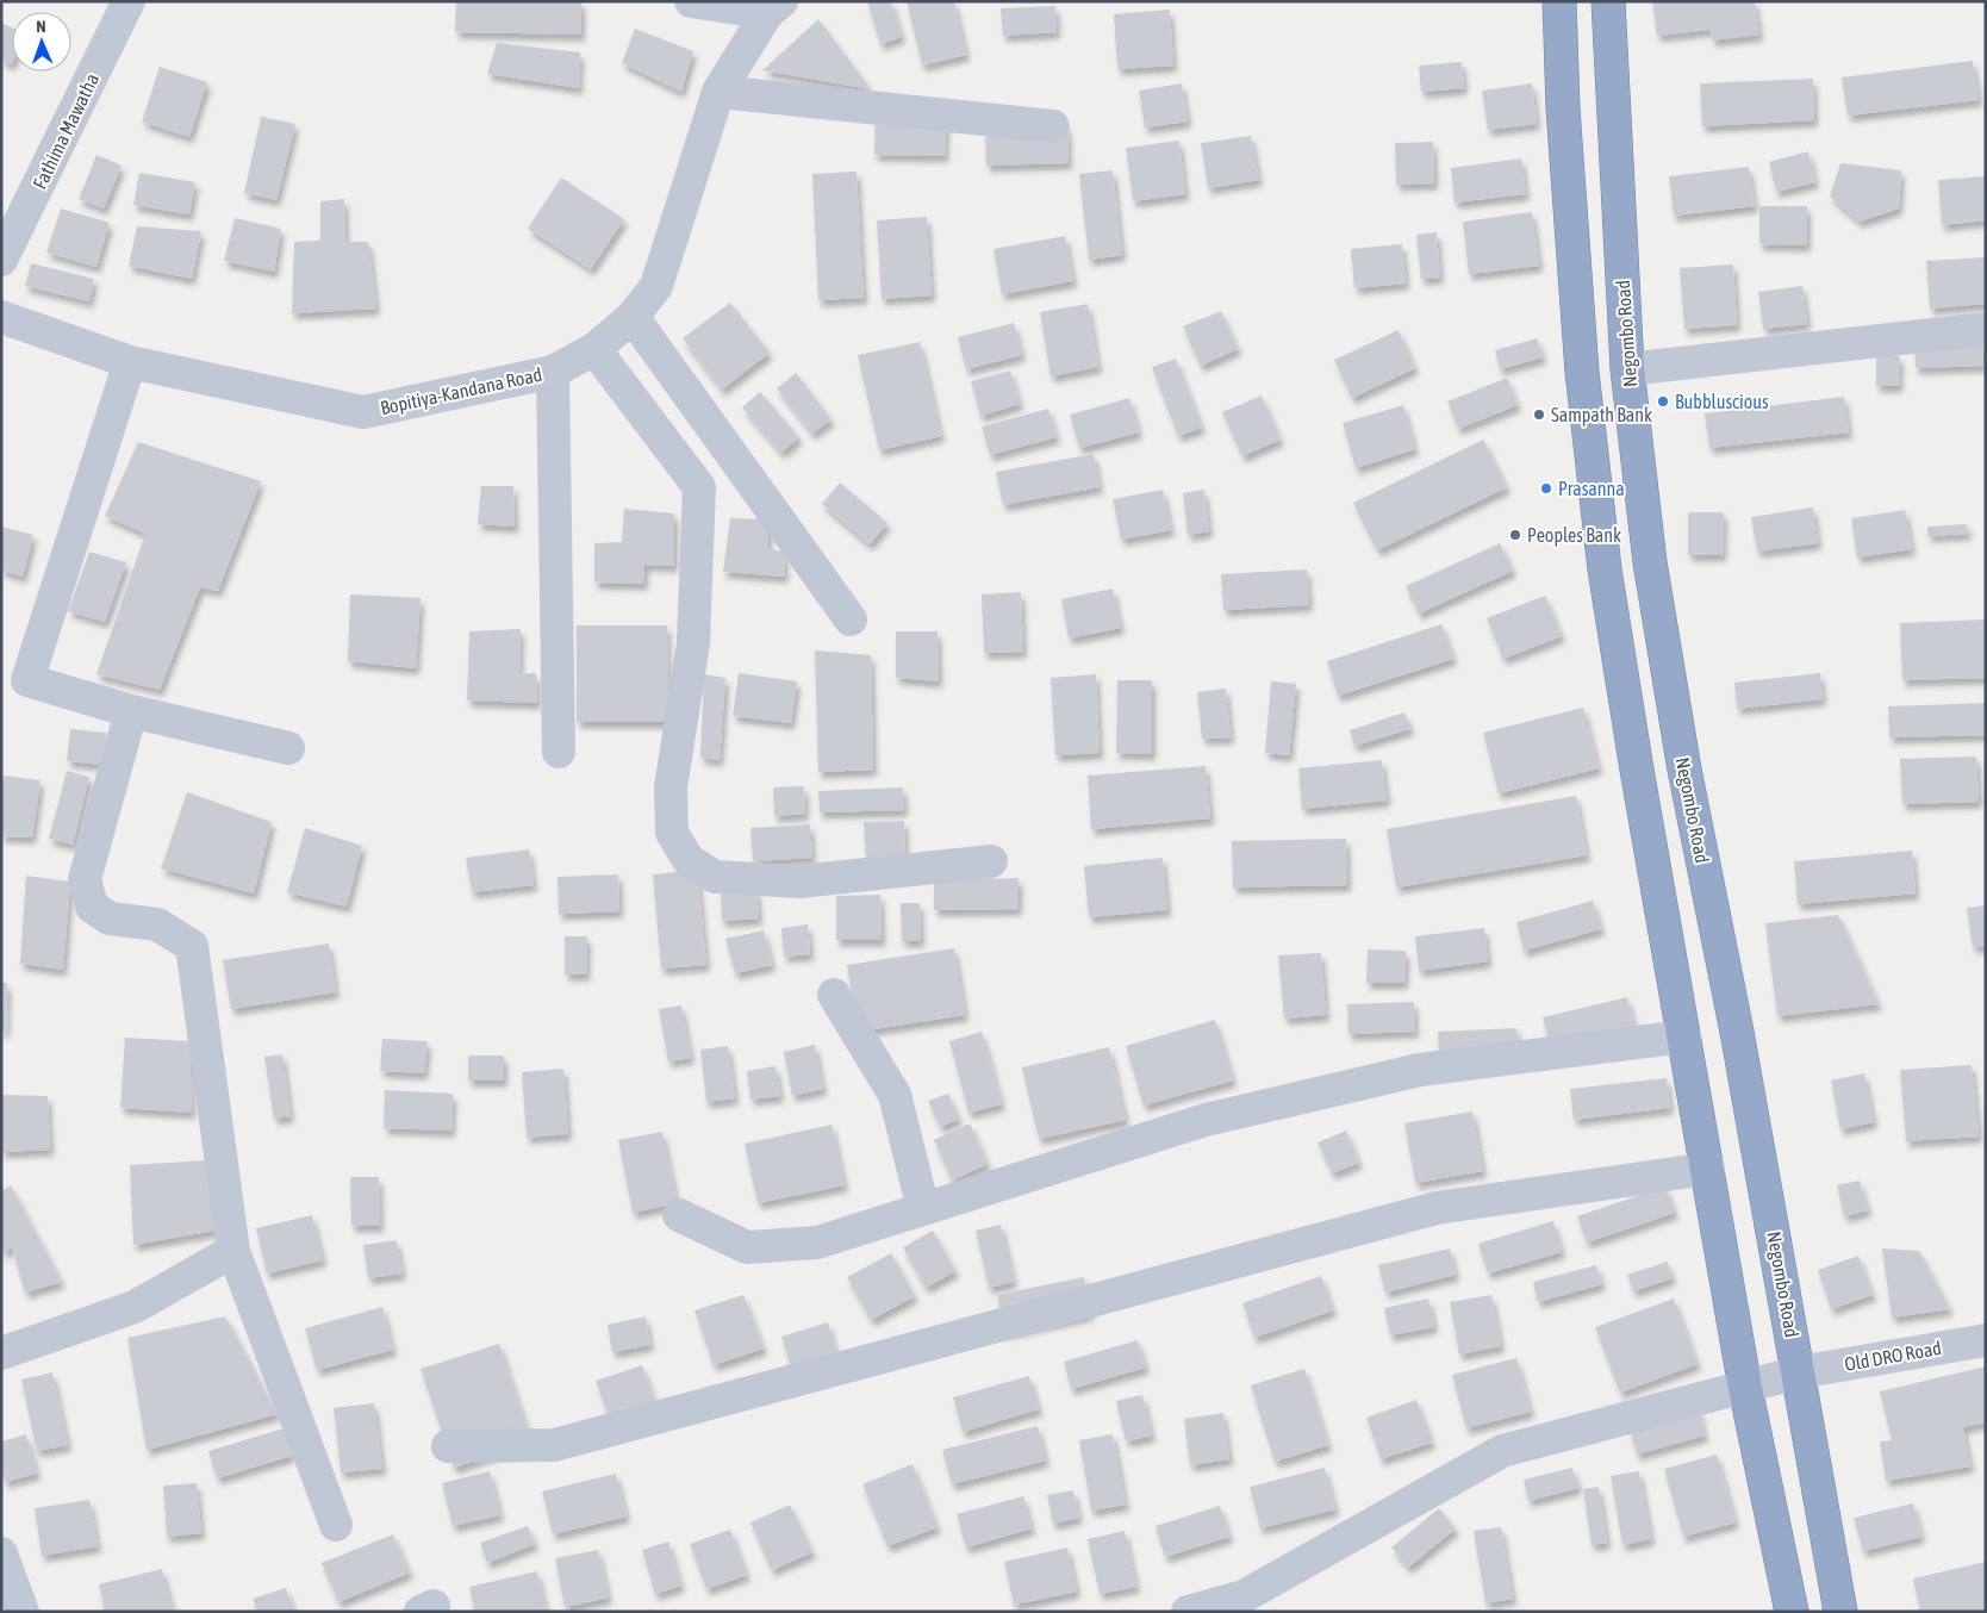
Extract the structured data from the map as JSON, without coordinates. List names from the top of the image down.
{
  "streets": {
    "highway": ["Negombo Road"],
    "street": ["Fathima Mawatha", "Bopitiya-Kandana Road", "Old DRO Road"]
  },
  "crossings": [
    ["Negombo Road", "Old DRO Road"]
  ],
  "places": [
    "Bubbluscious",
    "Sampath Bank",
    "Prasanna",
    "Peoples Bank"
  ],
  "north": "top"
}
